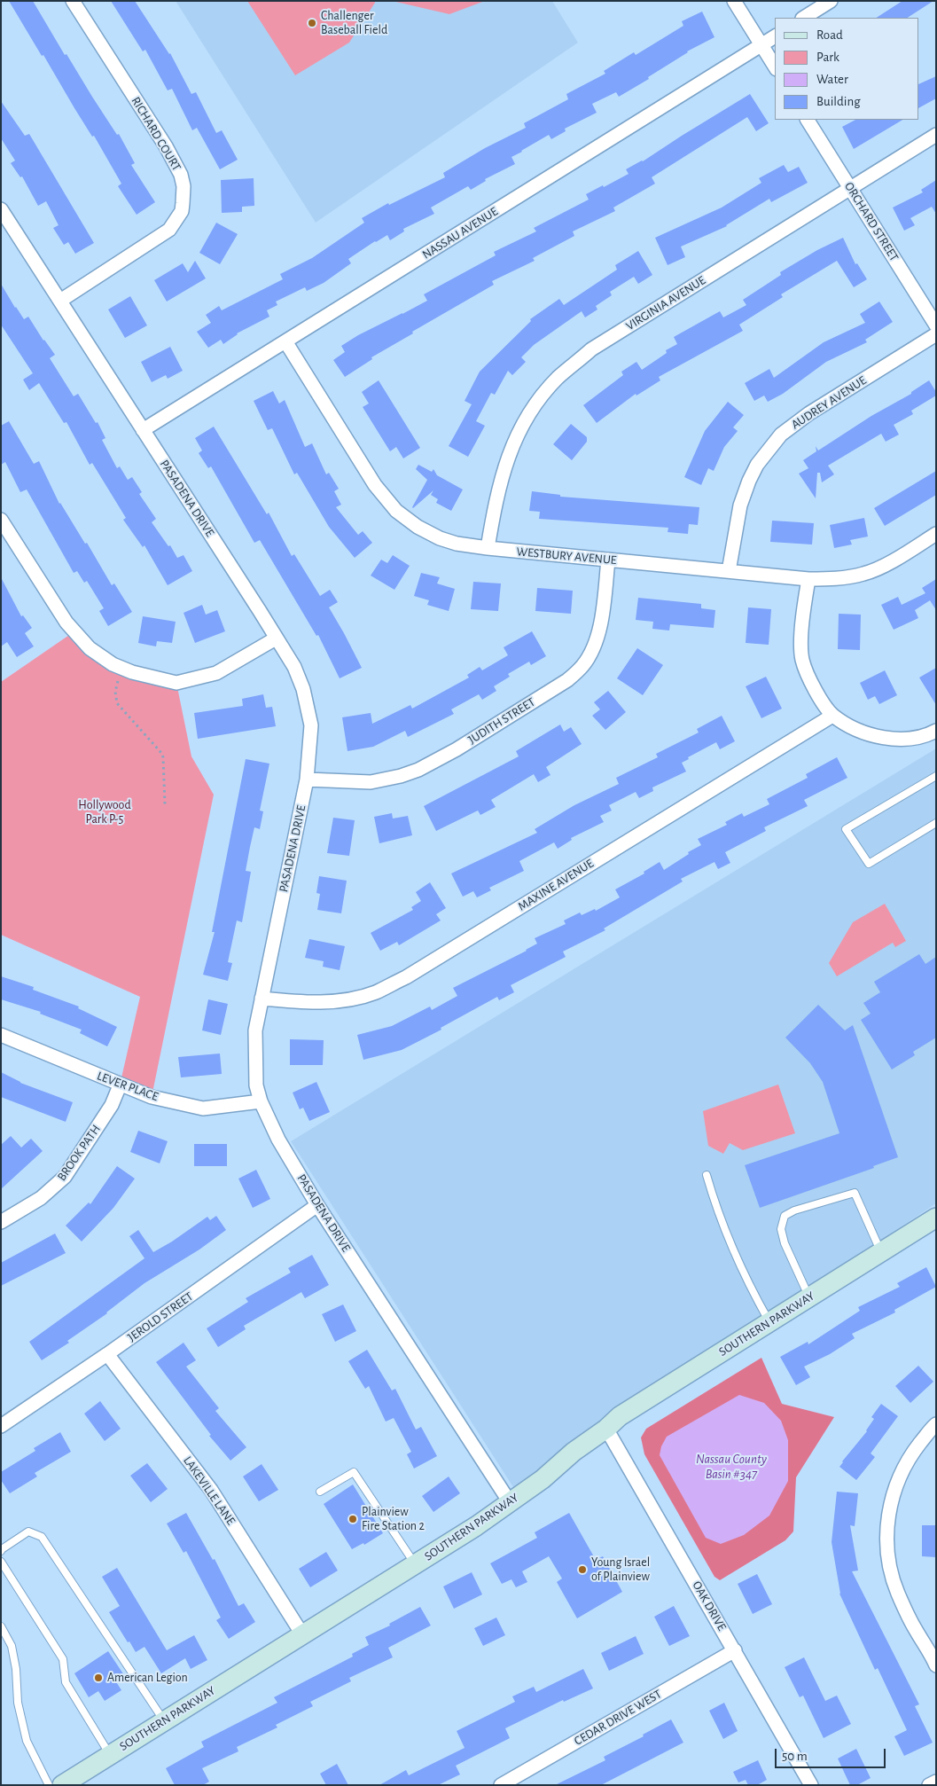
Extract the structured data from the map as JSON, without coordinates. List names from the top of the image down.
{
  "streets": {
    "street": [
      "RICHARD COURT",
      "ORCHARD STREET",
      "NASSAU AVENUE",
      "VIRGINIA AVENUE",
      "AUDREY AVENUE",
      "PASADENA DRIVE",
      "WESTBURY AVENUE",
      "JUDITH STREET",
      "MAXINE AVENUE",
      "LEVER PLACE",
      "BROOK PATH",
      "JEROLD STREET",
      "SOUTHERN PARKWAY",
      "LAKEVILLE LANE",
      "OAK DRIVE",
      "CEDAR DRIVE WEST"
    ]
  },
  "crossings": [
    ["RICHARD COURT", "PASADENA DRIVE"],
    ["ORCHARD STREET", "VIRGINIA AVENUE"],
    ["NASSAU AVENUE", "PASADENA DRIVE"],
    ["NASSAU AVENUE", "WESTBURY AVENUE"],
    ["VIRGINIA AVENUE", "WESTBURY AVENUE"],
    ["AUDREY AVENUE", "WESTBURY AVENUE"],
    ["PASADENA DRIVE", "JUDITH STREET"],
    ["PASADENA DRIVE", "MAXINE AVENUE"],
    ["PASADENA DRIVE", "LEVER PLACE"],
    ["PASADENA DRIVE", "JEROLD STREET"],
    ["PASADENA DRIVE", "SOUTHERN PARKWAY"],
    ["WESTBURY AVENUE", "JUDITH STREET"],
    ["LEVER PLACE", "BROOK PATH"],
    ["JEROLD STREET", "LAKEVILLE LANE"],
    ["SOUTHERN PARKWAY", "LAKEVILLE LANE"],
    ["SOUTHERN PARKWAY", "OAK DRIVE"],
    ["OAK DRIVE", "CEDAR DRIVE WEST"]
  ],
  "water": ["Nassau County Basin #347"],
  "parks": ["Hollywood Park P-5"],
  "places": [
    "Challenger Baseball Field",
    "Plainview Fire Station 2",
    "Young Israel of Plainview",
    "American Legion"
  ],
  "legend": [
    "Road",
    "Park",
    "Water",
    "Building"
  ],
  "scale_bar": "50 m"
}
